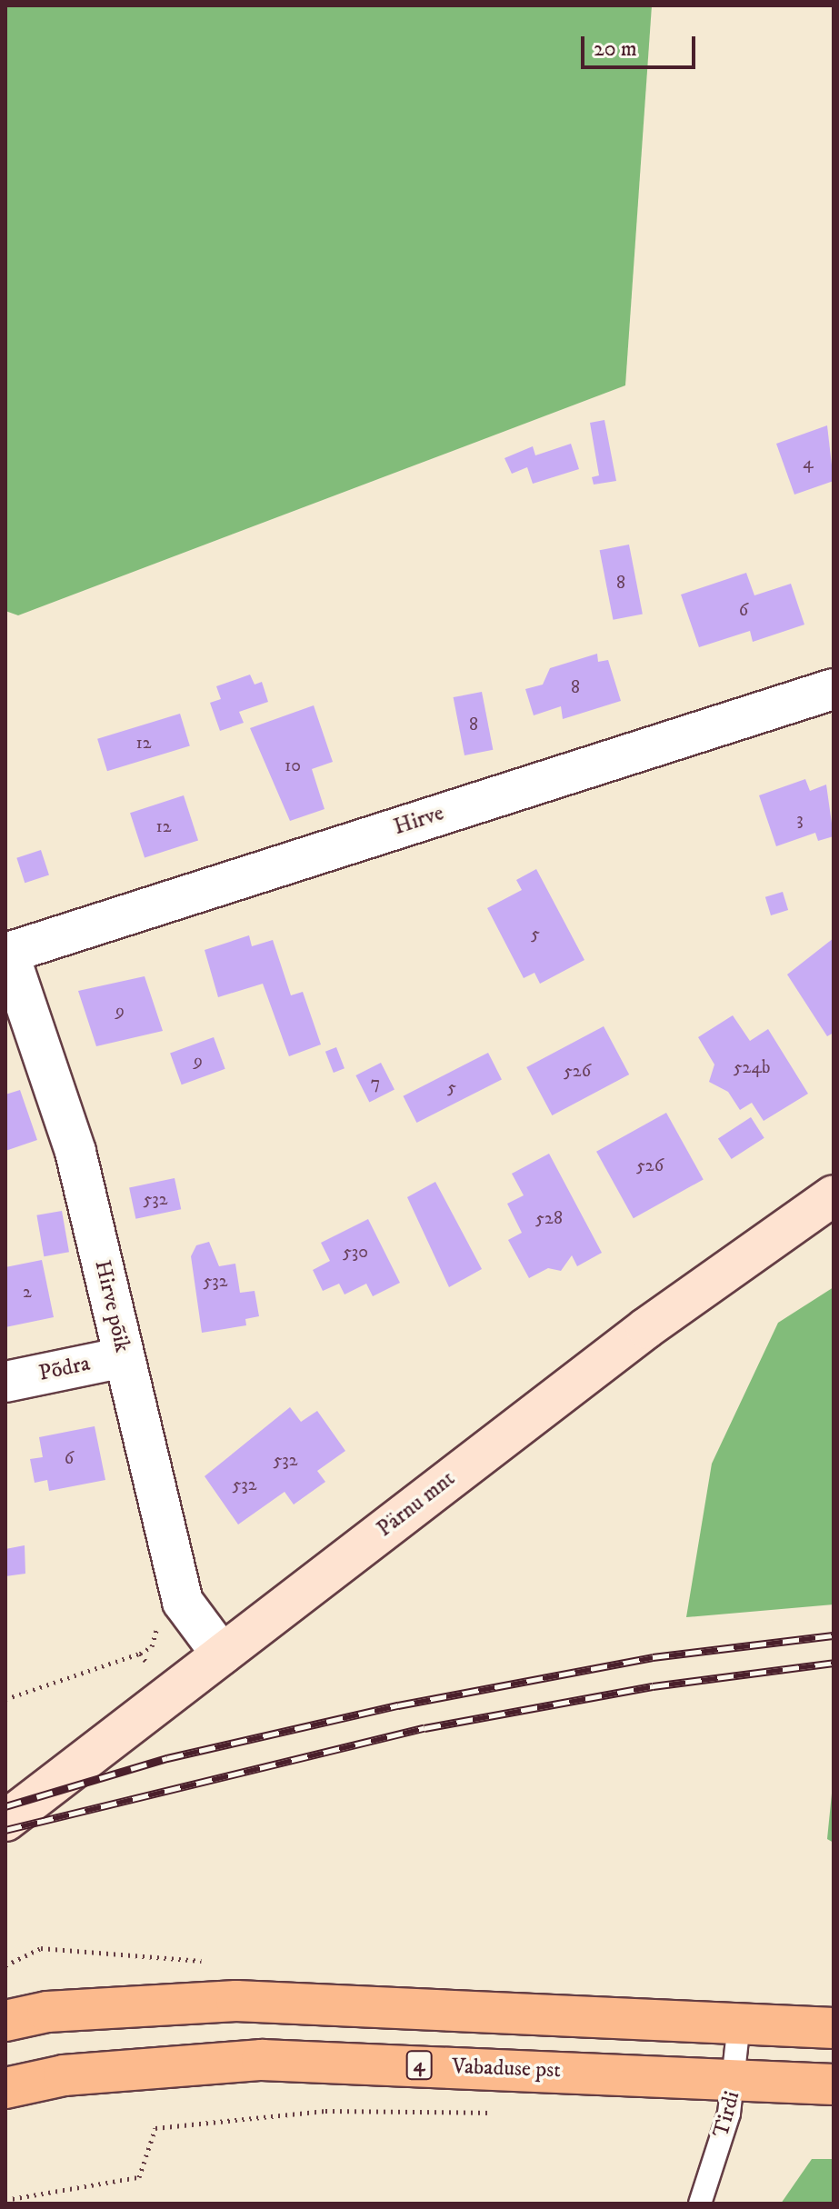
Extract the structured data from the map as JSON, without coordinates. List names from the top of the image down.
{
  "streets": {
    "highway": ["4", "Vabaduse pst"],
    "main road": ["Pärnu mnt"],
    "street": ["Hirve", "Hirve põik", "Põdra"],
    "lane": ["Tirdi"]
  },
  "crossings": [
    ["Hirve", "Hirve põik"],
    ["Hirve põik", "Põdra"],
    ["Hirve põik", "Pärnu mnt"],
    ["Vabaduse pst", "Tirdi"]
  ],
  "house_numbers": [
    "4",
    "8",
    "6",
    "8",
    "8",
    "12",
    "10",
    "3",
    "12",
    "5",
    "9",
    "9",
    "524b",
    "526",
    "7",
    "5",
    "526",
    "532",
    "528",
    "530",
    "532",
    "2",
    "6",
    "532",
    "532"
  ],
  "scale_bar": "20 m"
}
